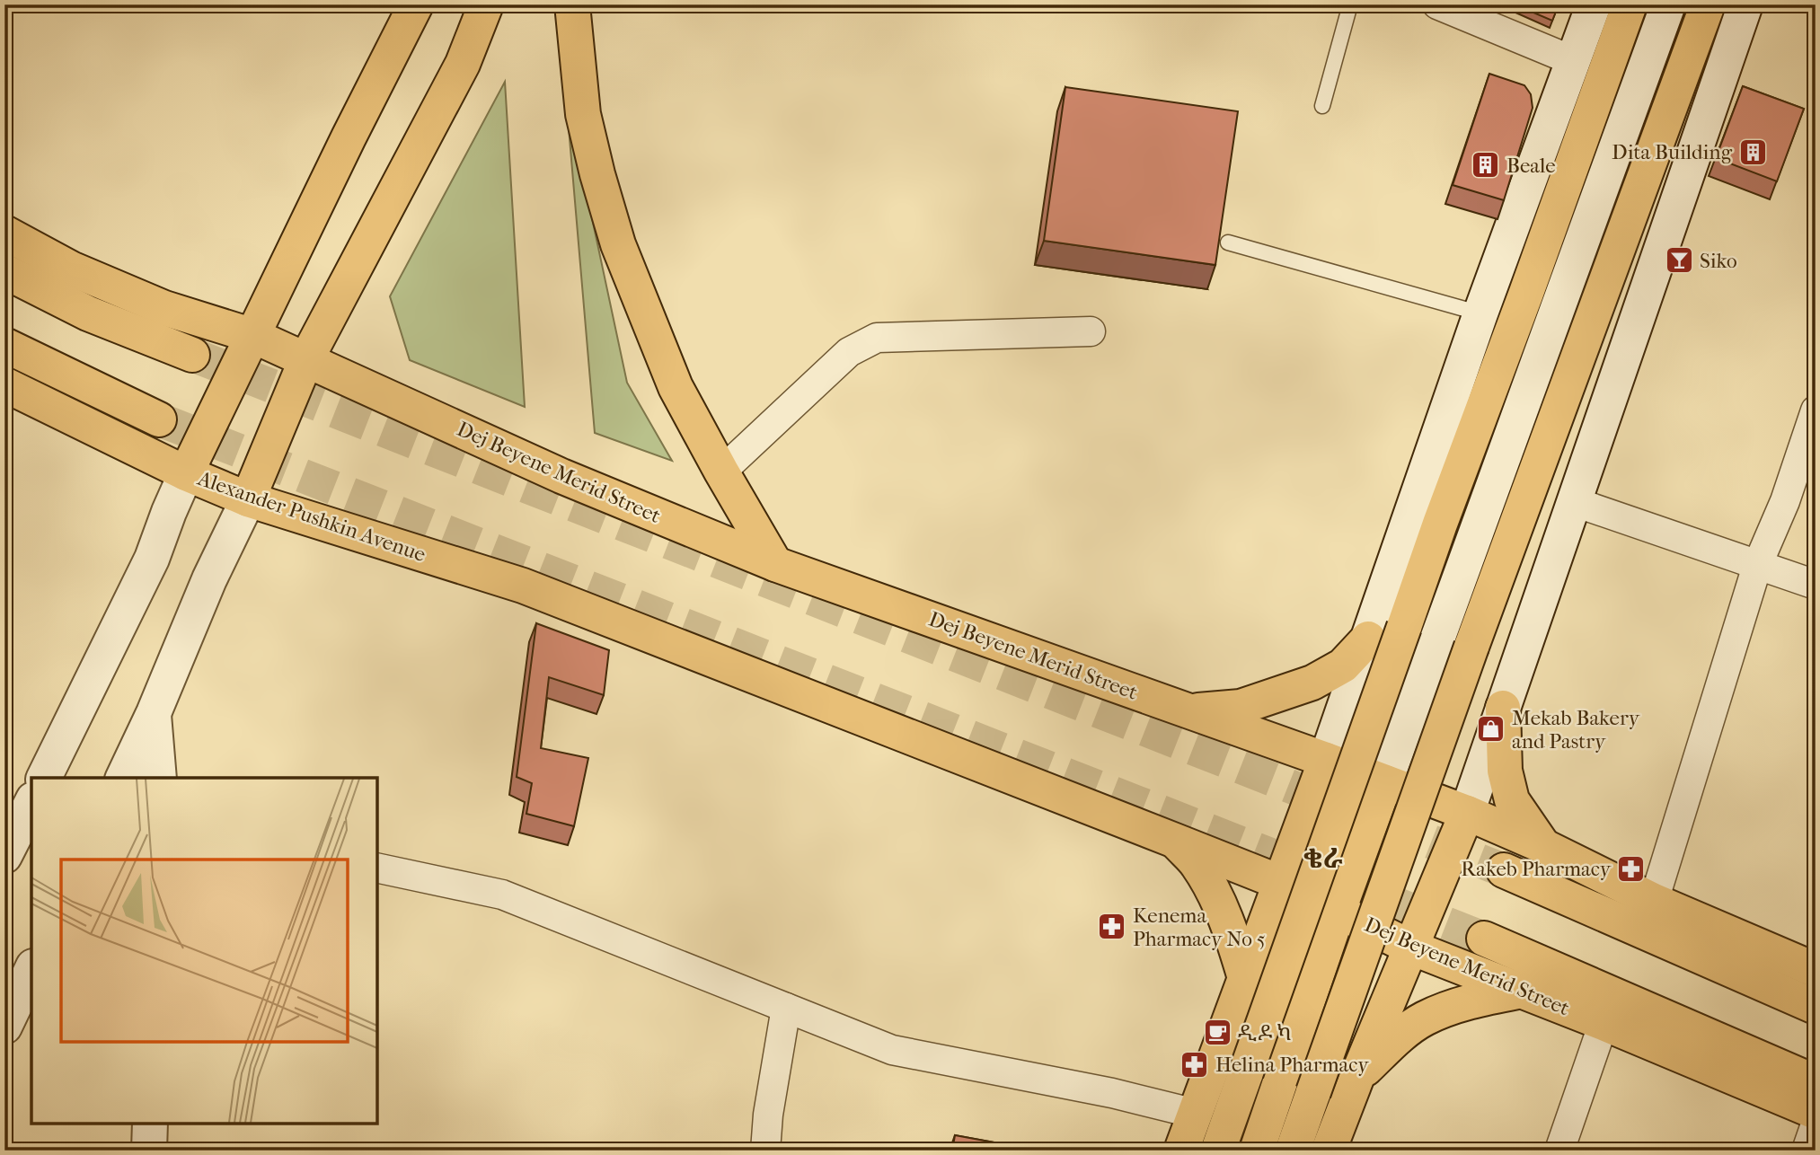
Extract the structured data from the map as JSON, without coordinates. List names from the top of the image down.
{
  "streets": {
    "main road": ["Dej Beyene Merid Street", "Alexander Pushkin Avenue"]
  },
  "crossings": [
    ["Dej Beyene Merid Street", "Alexander Pushkin Avenue"]
  ],
  "districts": ["ቄራ"],
  "places": {
    "building": ["Dita Building", "Beale"],
    "bar": ["Siko"],
    "shop": ["Mekab Bakery and Pastry"],
    "pharmacy": ["Rakeb Pharmacy", "Kenema Pharmacy No 5", "Helina Pharmacy"],
    "cafe": ["ዲዶ ካ"]
  }
}
